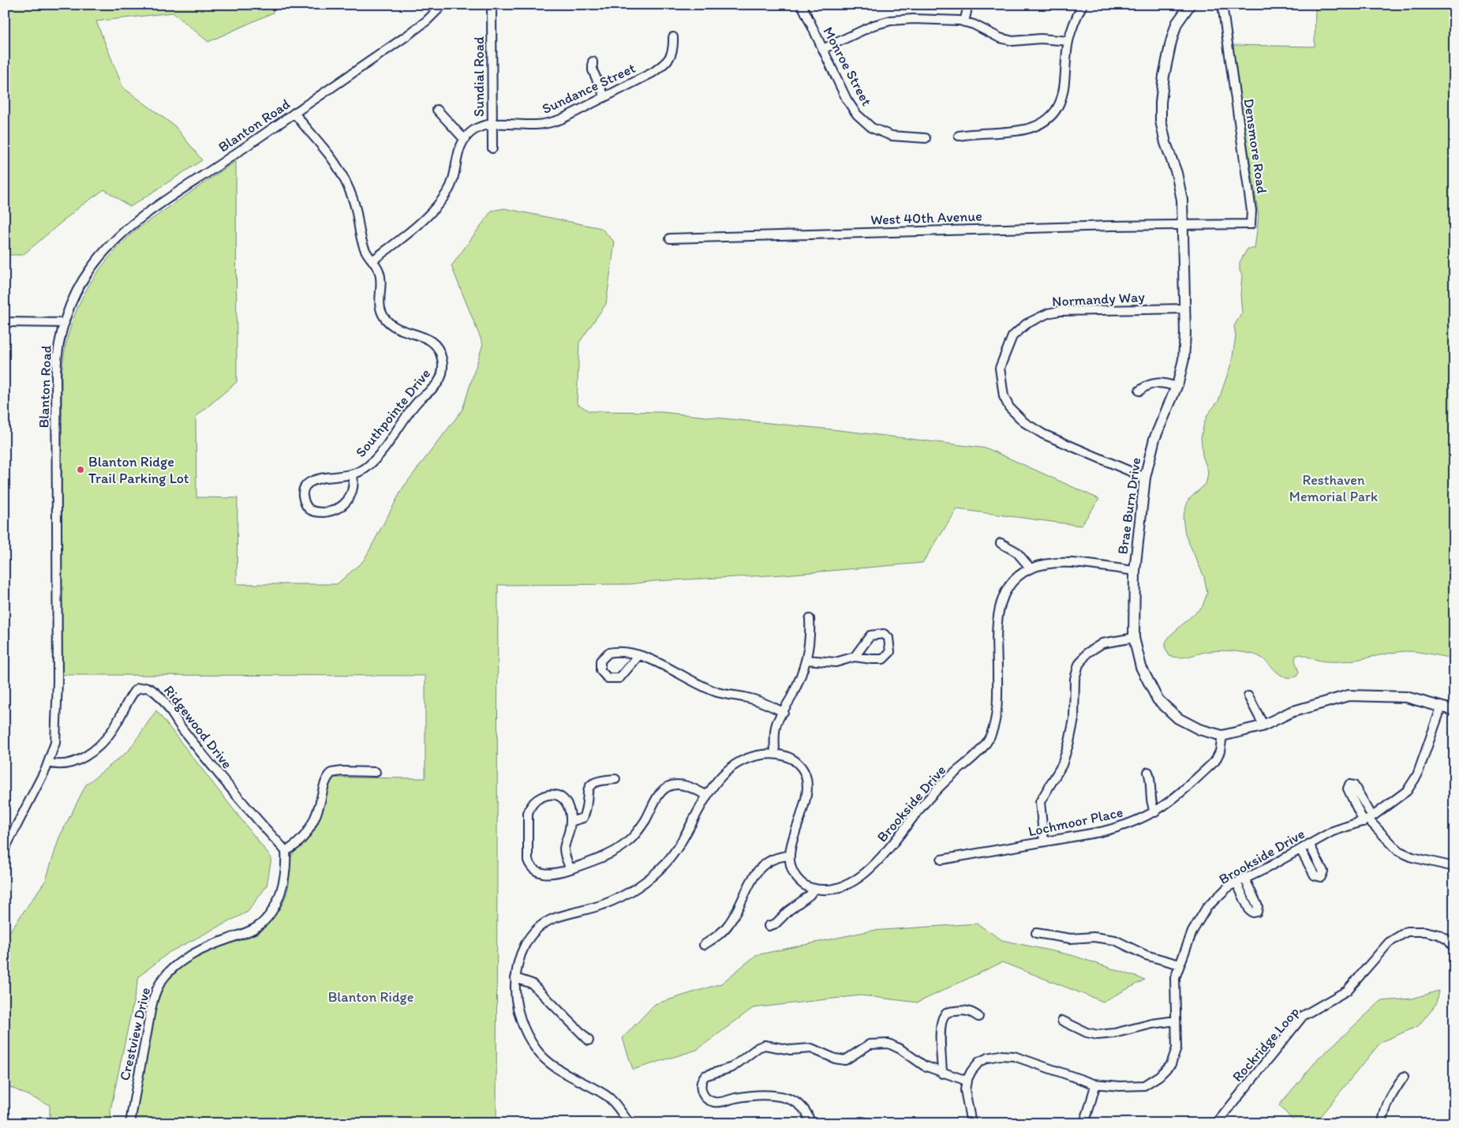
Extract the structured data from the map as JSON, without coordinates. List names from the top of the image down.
{
  "streets": {
    "street": [
      "Monroe Street",
      "Sundial Road",
      "Sundance Street",
      "Blanton Road",
      "Densmore Road",
      "West 40th Avenue",
      "Normandy Way",
      "Southpointe Drive",
      "Brae Burn Drive",
      "Ridgewood Drive",
      "Brookside Drive",
      "Lochmoor Place",
      "Crestview Drive",
      "Rockridge Loop"
    ]
  },
  "crossings": [
    ["Sundial Road", "Sundance Street"],
    ["Blanton Road", "Southpointe Drive"],
    ["Blanton Road", "Ridgewood Drive"],
    ["Densmore Road", "West 40th Avenue"],
    ["Densmore Road", "Brae Burn Drive"],
    ["West 40th Avenue", "Brae Burn Drive"],
    ["Normandy Way", "Brae Burn Drive"],
    ["Brae Burn Drive", "Brookside Drive"],
    ["Brae Burn Drive", "Lochmoor Place"],
    ["Ridgewood Drive", "Crestview Drive"]
  ],
  "parks": ["Resthaven Memorial Park", "Blanton Ridge"],
  "places": ["Blanton Ridge Trail Parking Lot"]
}
